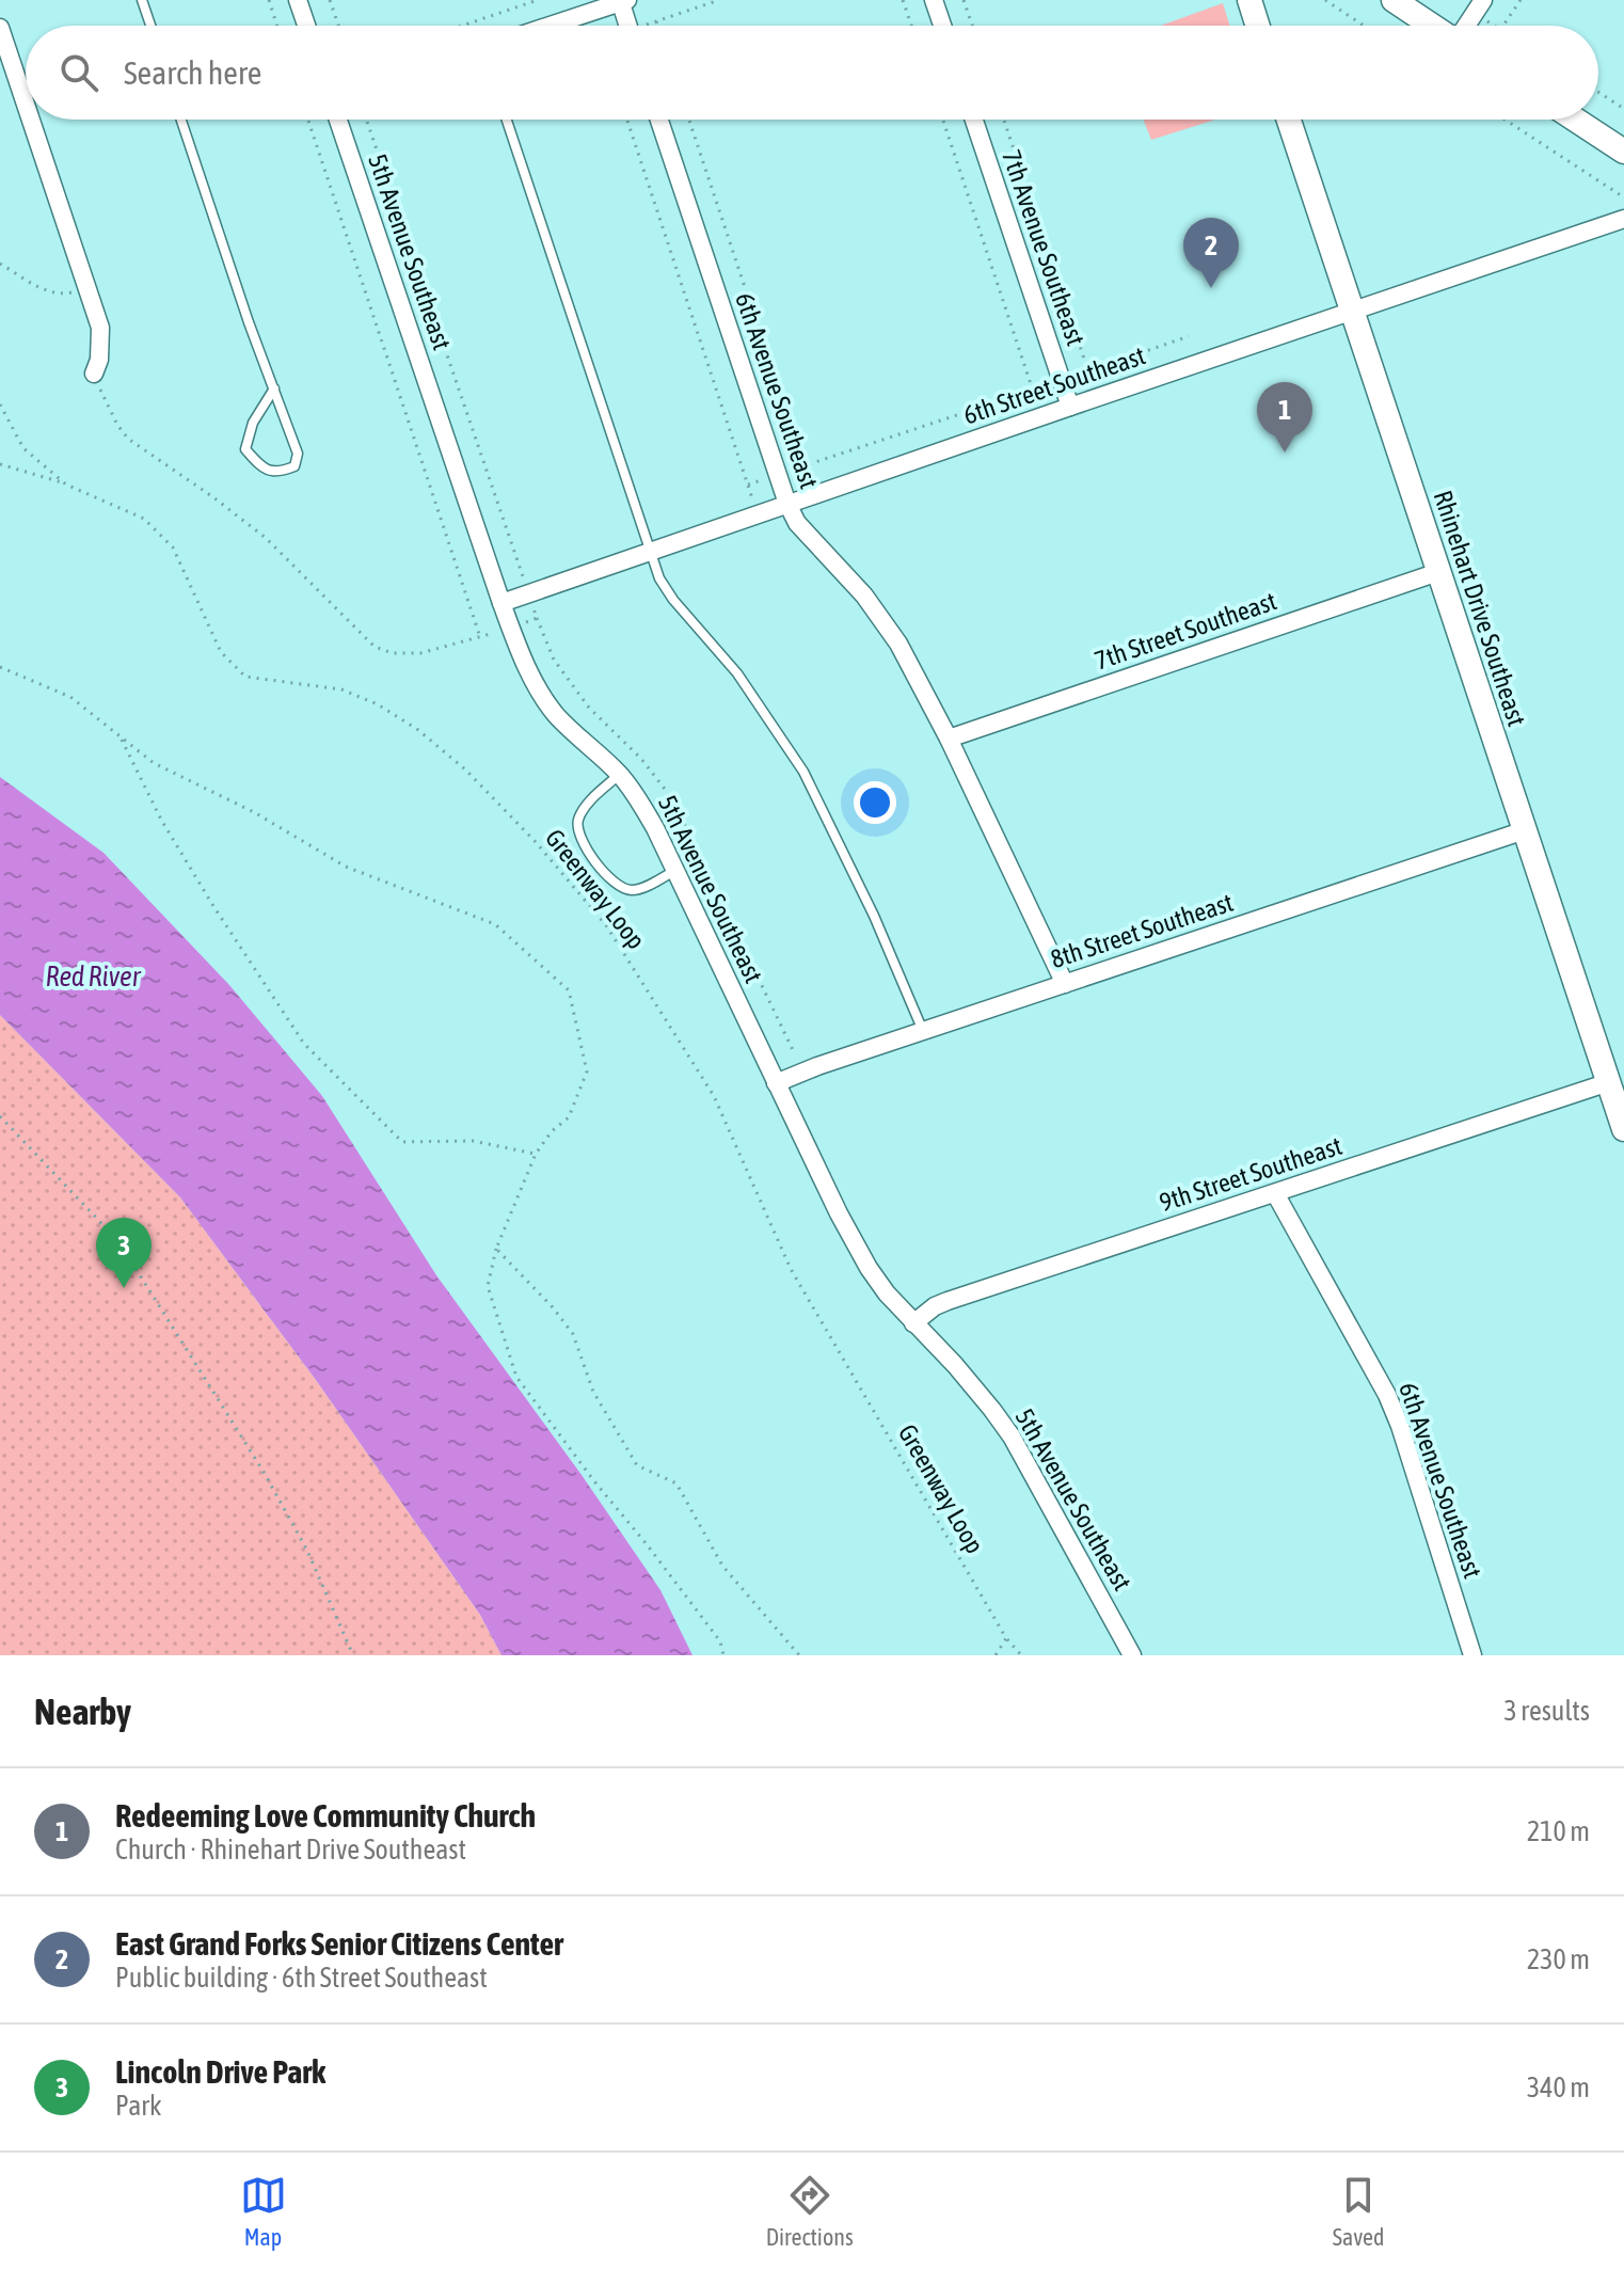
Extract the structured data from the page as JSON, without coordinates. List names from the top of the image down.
{
  "streets": {
    "street": [
      "7th Avenue Southeast",
      "5th Avenue Southeast",
      "6th Street Southeast",
      "6th Avenue Southeast",
      "Rhinehart Drive Southeast",
      "7th Street Southeast",
      "8th Street Southeast",
      "9th Street Southeast"
    ],
    "path": ["Greenway Loop"]
  },
  "crossings": [
    ["7th Avenue Southeast", "6th Street Southeast"],
    ["5th Avenue Southeast", "6th Street Southeast"],
    ["5th Avenue Southeast", "8th Street Southeast"],
    ["5th Avenue Southeast", "9th Street Southeast"],
    ["6th Street Southeast", "6th Avenue Southeast"],
    ["6th Street Southeast", "Rhinehart Drive Southeast"],
    ["6th Avenue Southeast", "7th Street Southeast"],
    ["6th Avenue Southeast", "8th Street Southeast"],
    ["6th Avenue Southeast", "9th Street Southeast"],
    ["Rhinehart Drive Southeast", "7th Street Southeast"],
    ["Rhinehart Drive Southeast", "8th Street Southeast"],
    ["Rhinehart Drive Southeast", "9th Street Southeast"]
  ],
  "water": ["Red River"],
  "page": {
    "search": "Search here",
    "pins": ["2", "1", "3"],
    "heading": ["Nearby", "3 results"],
    "list": [
      {
        "mark": "1",
        "name": "Redeeming Love Community Church",
        "note": "Church · Rhinehart Drive Southeast",
        "value": "210 m"
      },
      {
        "mark": "2",
        "name": "East Grand Forks Senior Citizens Center",
        "note": "Public building · 6th Street Southeast",
        "value": "230 m"
      },
      {
        "mark": "3",
        "name": "Lincoln Drive Park",
        "note": "Park",
        "value": "340 m"
      }
    ],
    "nav": ["Map", "Directions", "Saved"]
  }
}
